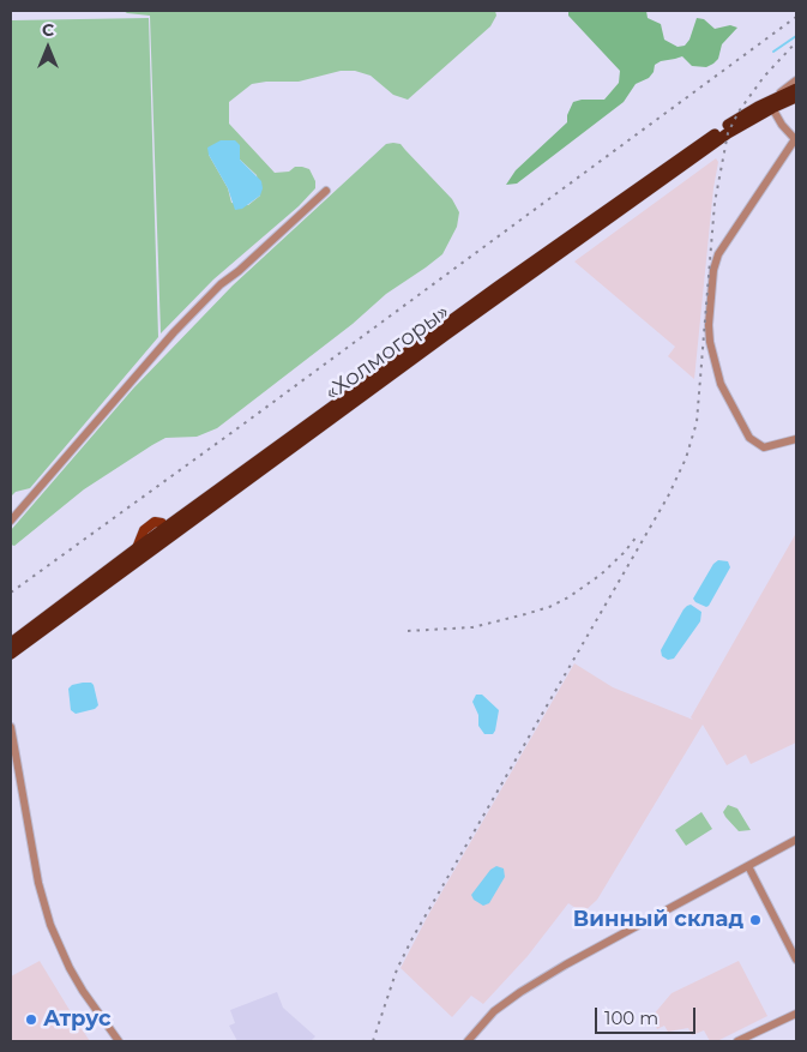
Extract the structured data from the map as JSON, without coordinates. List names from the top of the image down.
{
  "streets": {
    "highway": ["«Холмогоры»"]
  },
  "places": ["Винный склад", "Атрус"],
  "scale_bar": "100 m",
  "north": "top"
}
